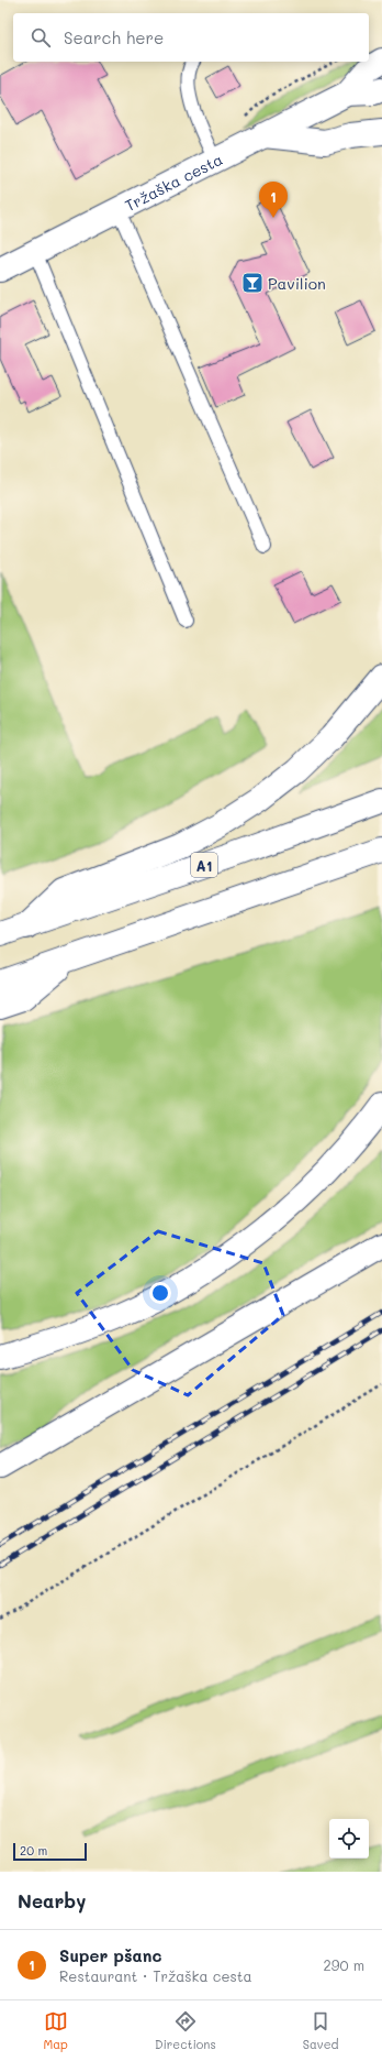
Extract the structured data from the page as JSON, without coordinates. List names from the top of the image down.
{
  "streets": {
    "main road": ["Tržaška cesta", "A1"]
  },
  "places": {
    "bar": ["Pavilion"]
  },
  "scale_bar": "20 m",
  "page": {
    "search": "Search here",
    "pins": "1",
    "scale": "20 m",
    "heading": "Nearby",
    "list": [
      {
        "mark": "1",
        "name": "Super pšanc",
        "note": "Restaurant · Tržaška cesta",
        "value": "290 m"
      }
    ],
    "nav": ["Map", "Directions", "Saved"]
  }
}
